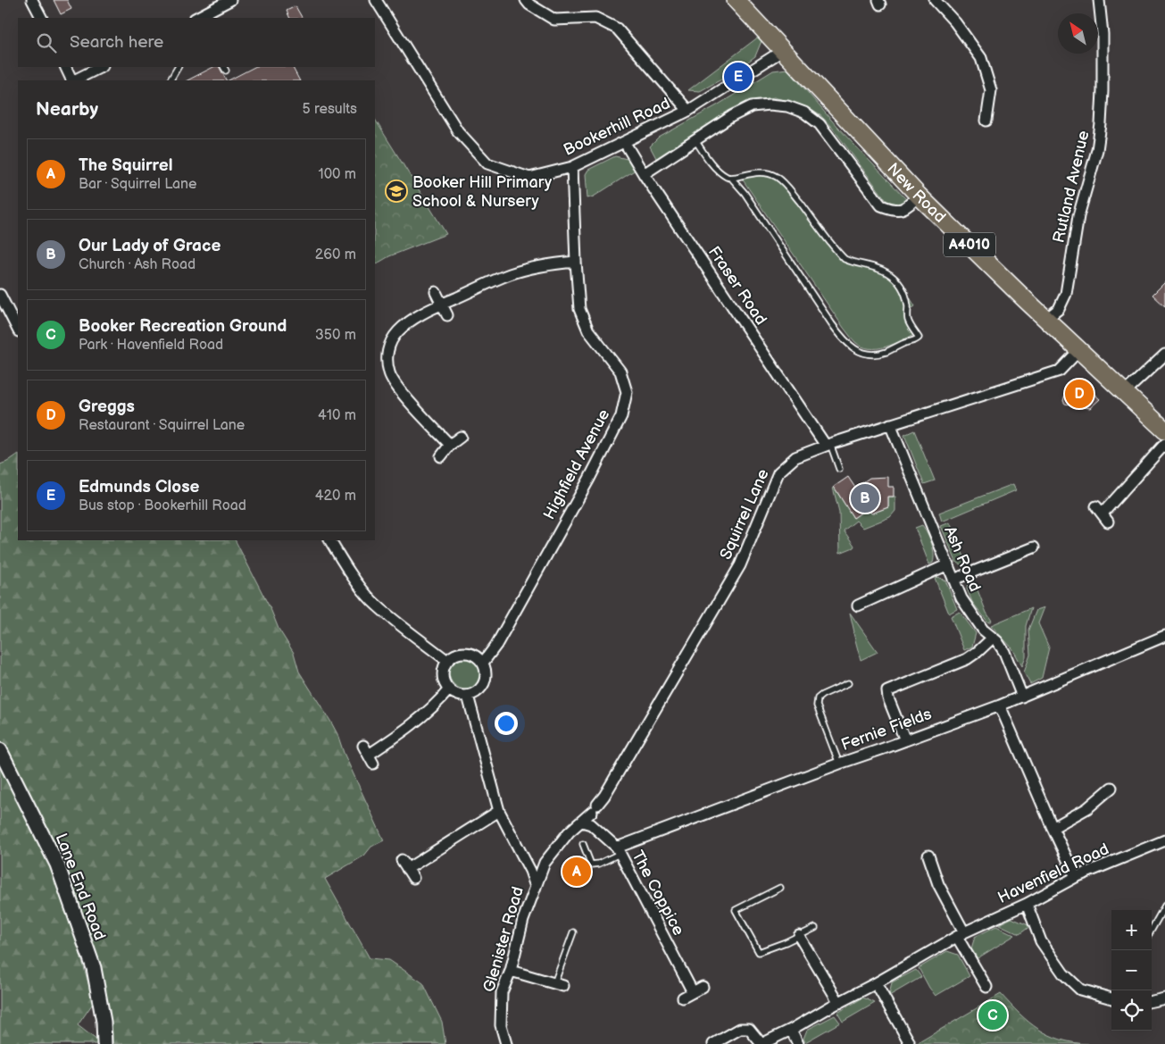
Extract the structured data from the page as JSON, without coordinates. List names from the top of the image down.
{
  "streets": {
    "highway": ["New Road", "A4010"],
    "street": [
      "Bookerhill Road",
      "Rutland Avenue",
      "Fraser Road",
      "Highfield Avenue",
      "Squirrel Lane",
      "Ash Road",
      "Fernie Fields",
      "Havenfield Road",
      "Lane End Road",
      "The Coppice",
      "Glenister Road"
    ]
  },
  "crossings": [
    ["Bookerhill Road", "New Road"],
    ["Bookerhill Road", "Fraser Road"],
    ["Bookerhill Road", "Highfield Avenue"],
    ["Rutland Avenue", "New Road"],
    ["New Road", "Squirrel Lane"],
    ["Fraser Road", "Squirrel Lane"],
    ["Highfield Avenue", "Glenister Road"],
    ["Squirrel Lane", "Ash Road"],
    ["Squirrel Lane", "The Coppice"],
    ["Squirrel Lane", "Glenister Road"],
    ["Ash Road", "Fernie Fields"],
    ["Fernie Fields", "The Coppice"]
  ],
  "places": {
    "school or university": ["Booker Hill Primary School & Nursery"]
  },
  "north": "top left",
  "page": {
    "search": "Search here",
    "pins": [
      "E",
      "D",
      "B",
      "A",
      "C"
    ],
    "heading": ["Nearby", "5 results"],
    "list": [
      {
        "mark": "A",
        "name": "The Squirrel",
        "note": "Bar · Squirrel Lane",
        "value": "100 m"
      },
      {
        "mark": "B",
        "name": "Our Lady of Grace",
        "note": "Church · Ash Road",
        "value": "260 m"
      },
      {
        "mark": "C",
        "name": "Booker Recreation Ground",
        "note": "Park · Havenfield Road",
        "value": "350 m"
      },
      {
        "mark": "D",
        "name": "Greggs",
        "note": "Restaurant · Squirrel Lane",
        "value": "410 m"
      },
      {
        "mark": "E",
        "name": "Edmunds Close",
        "note": "Bus stop · Bookerhill Road",
        "value": "420 m"
      }
    ],
    "map_buttons": ["+", "−"]
  }
}
